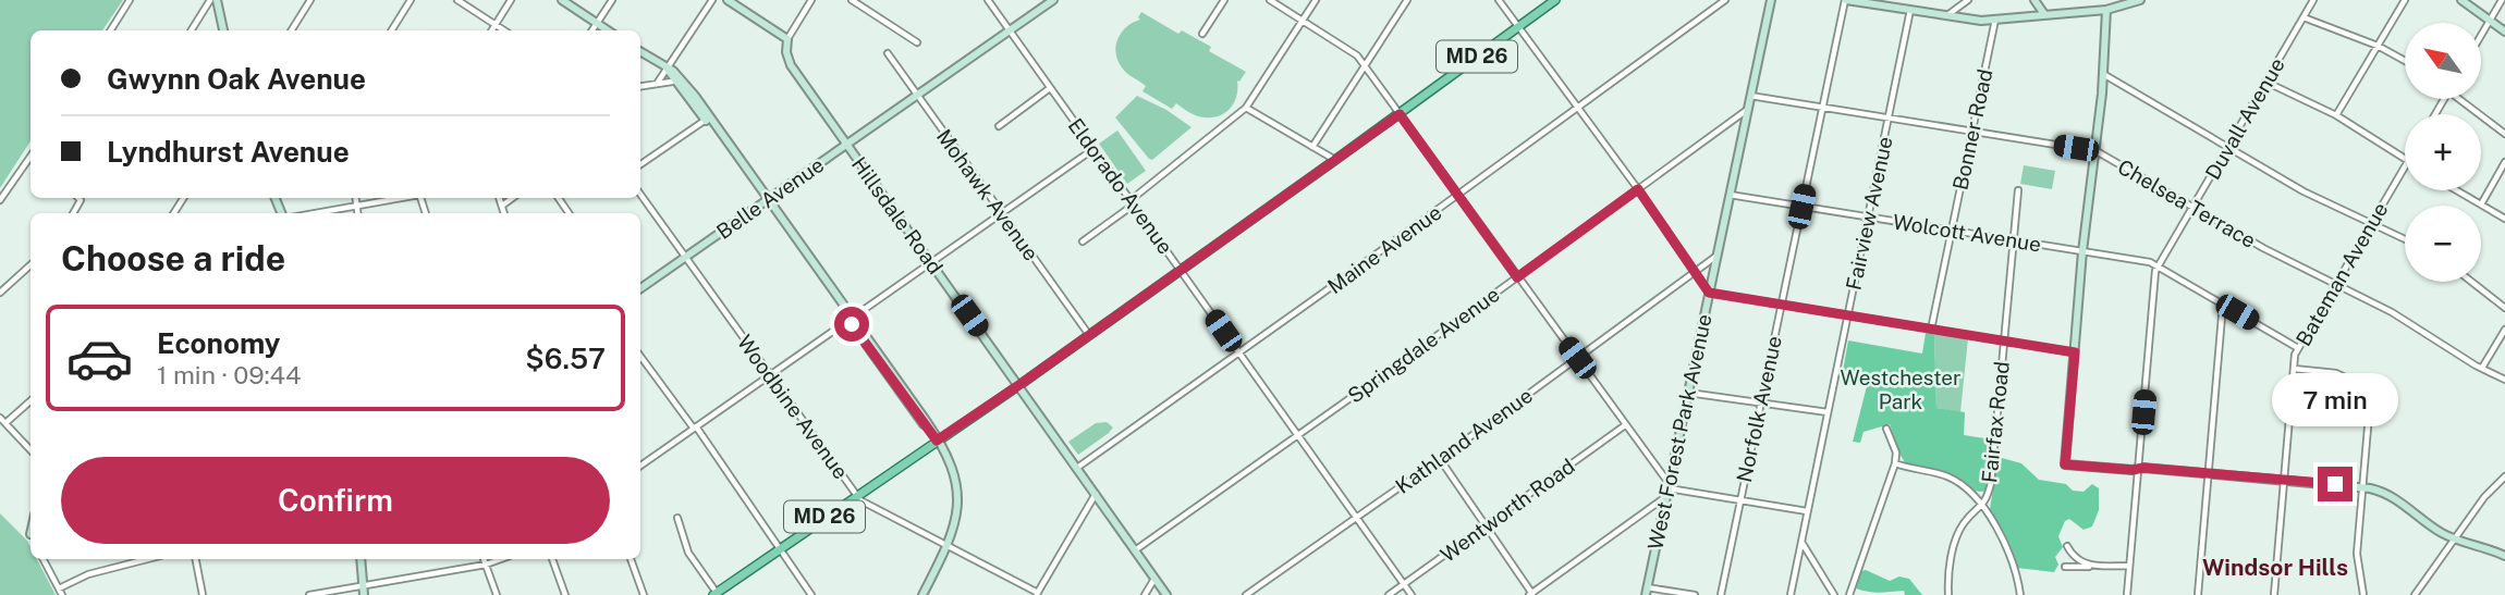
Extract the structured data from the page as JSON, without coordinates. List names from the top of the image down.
{
  "streets": {
    "main road": ["MD 26"],
    "street": [
      "Duvall Avenue",
      "Bonner Road",
      "Eldorado Avenue",
      "Mohawk Avenue",
      "Belle Avenue",
      "Chelsea Terrace",
      "Fairview Avenue",
      "Hillsdale Road",
      "Wolcott Avenue",
      "Maine Avenue",
      "Bateman Avenue",
      "Springdale Avenue",
      "Woodbine Avenue",
      "Norfolk Avenue",
      "Fairfax Road",
      "West Forest Park Avenue",
      "Kathland Avenue",
      "Wentworth Road"
    ]
  },
  "crossings": [
    ["MD 26", "Eldorado Avenue"],
    ["MD 26", "Mohawk Avenue"],
    ["MD 26", "Hillsdale Road"],
    ["MD 26", "Woodbine Avenue"],
    ["Duvall Avenue", "Chelsea Terrace"],
    ["Duvall Avenue", "Wolcott Avenue"],
    ["Bonner Road", "Chelsea Terrace"],
    ["Bonner Road", "Wolcott Avenue"],
    ["Eldorado Avenue", "Belle Avenue"],
    ["Eldorado Avenue", "Maine Avenue"],
    ["Eldorado Avenue", "Springdale Avenue"],
    ["Eldorado Avenue", "Kathland Avenue"],
    ["Eldorado Avenue", "Wentworth Road"],
    ["Mohawk Avenue", "Belle Avenue"],
    ["Belle Avenue", "Hillsdale Road"],
    ["Belle Avenue", "Woodbine Avenue"],
    ["Chelsea Terrace", "Fairview Avenue"],
    ["Chelsea Terrace", "Bateman Avenue"],
    ["Chelsea Terrace", "Norfolk Avenue"],
    ["Chelsea Terrace", "West Forest Park Avenue"],
    ["Fairview Avenue", "Wolcott Avenue"],
    ["Hillsdale Road", "Maine Avenue"],
    ["Hillsdale Road", "Springdale Avenue"],
    ["Wolcott Avenue", "Bateman Avenue"],
    ["Wolcott Avenue", "Norfolk Avenue"],
    ["Wolcott Avenue", "Fairfax Road"],
    ["Wolcott Avenue", "West Forest Park Avenue"],
    ["Springdale Avenue", "West Forest Park Avenue"],
    ["West Forest Park Avenue", "Kathland Avenue"]
  ],
  "districts": ["Windsor Hills"],
  "parks": ["Westchester Park"],
  "north": "top left",
  "page": {
    "map_buttons": ["+", "−"],
    "banner": ["Gwynn Oak Avenue", "Lyndhurst Avenue"],
    "heading": "Choose a ride",
    "list": [
      {
        "name": "Economy",
        "note": "1 min · 09:44",
        "value": "$6.57"
      }
    ],
    "bubble": "7 min",
    "buttons": "Confirm"
  }
}
